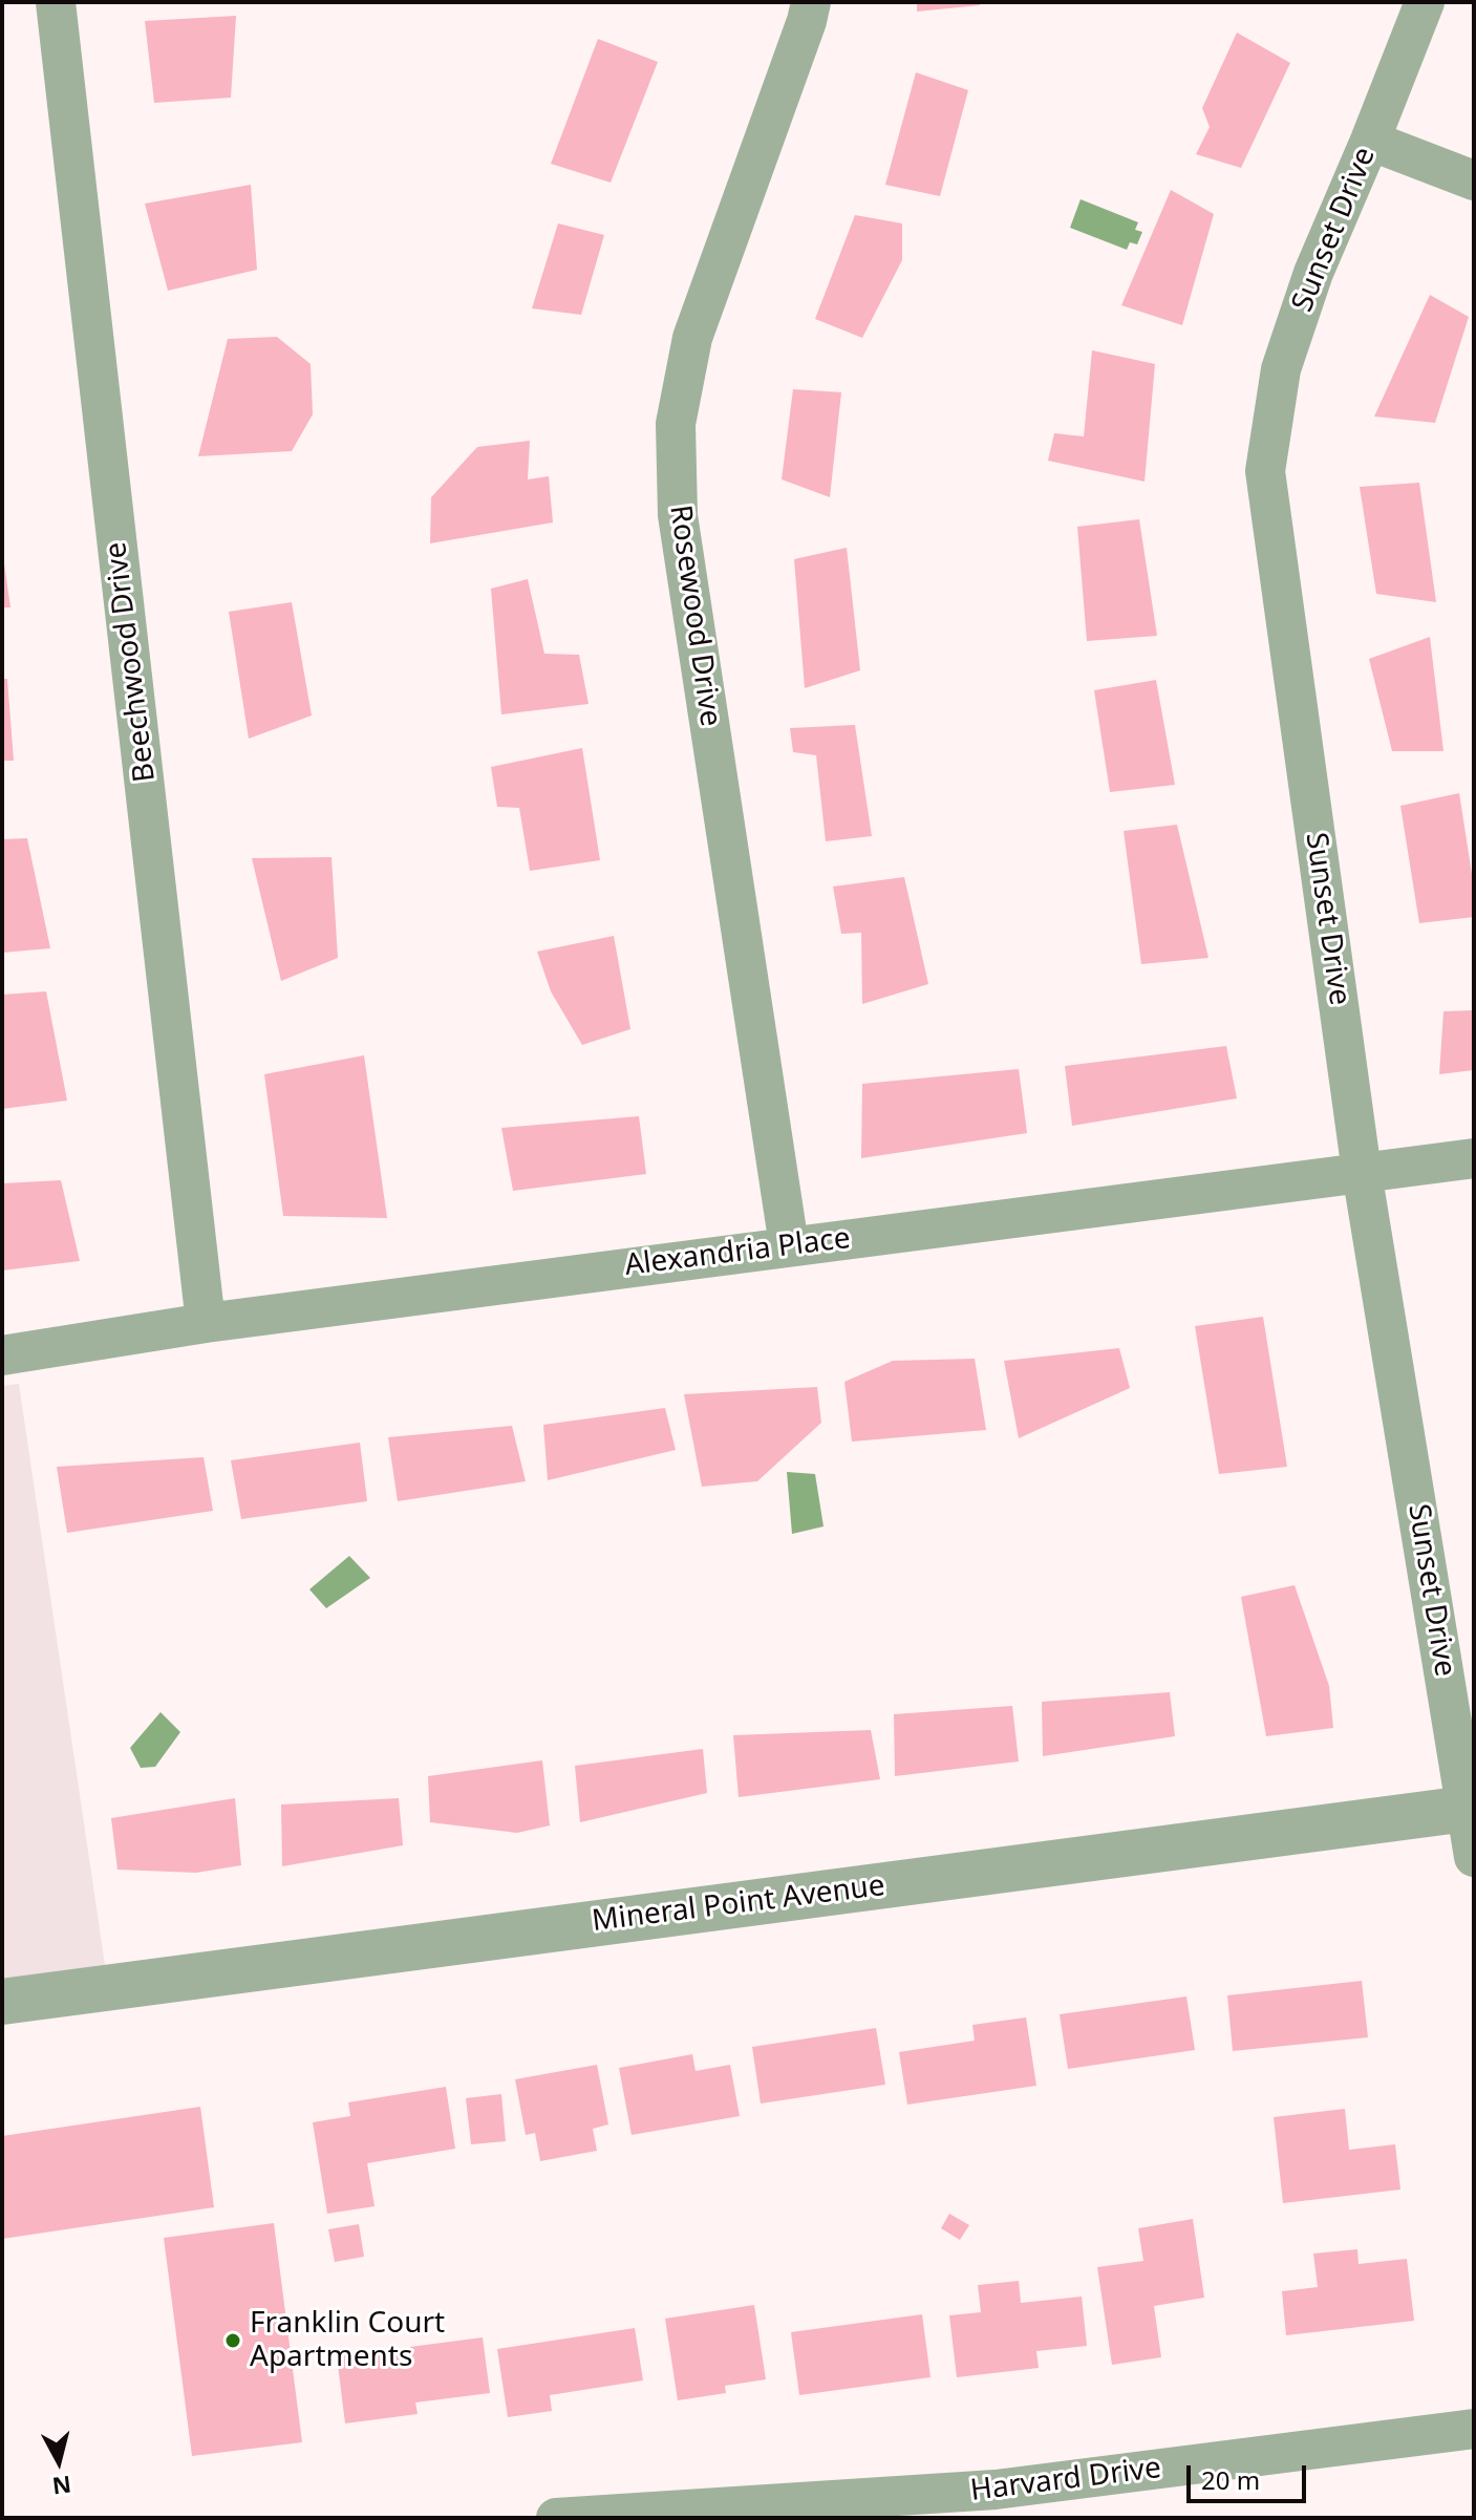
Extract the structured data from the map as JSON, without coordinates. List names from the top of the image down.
{
  "streets": {
    "street": [
      "Sunset Drive",
      "Rosewood Drive",
      "Beechwood Drive",
      "Alexandria Place",
      "Mineral Point Avenue",
      "Harvard Drive"
    ]
  },
  "crossings": [
    ["Sunset Drive", "Alexandria Place"],
    ["Sunset Drive", "Mineral Point Avenue"],
    ["Rosewood Drive", "Alexandria Place"],
    ["Beechwood Drive", "Alexandria Place"]
  ],
  "places": ["Franklin Court Apartments"],
  "scale_bar": "20 m",
  "north": "bottom"
}
